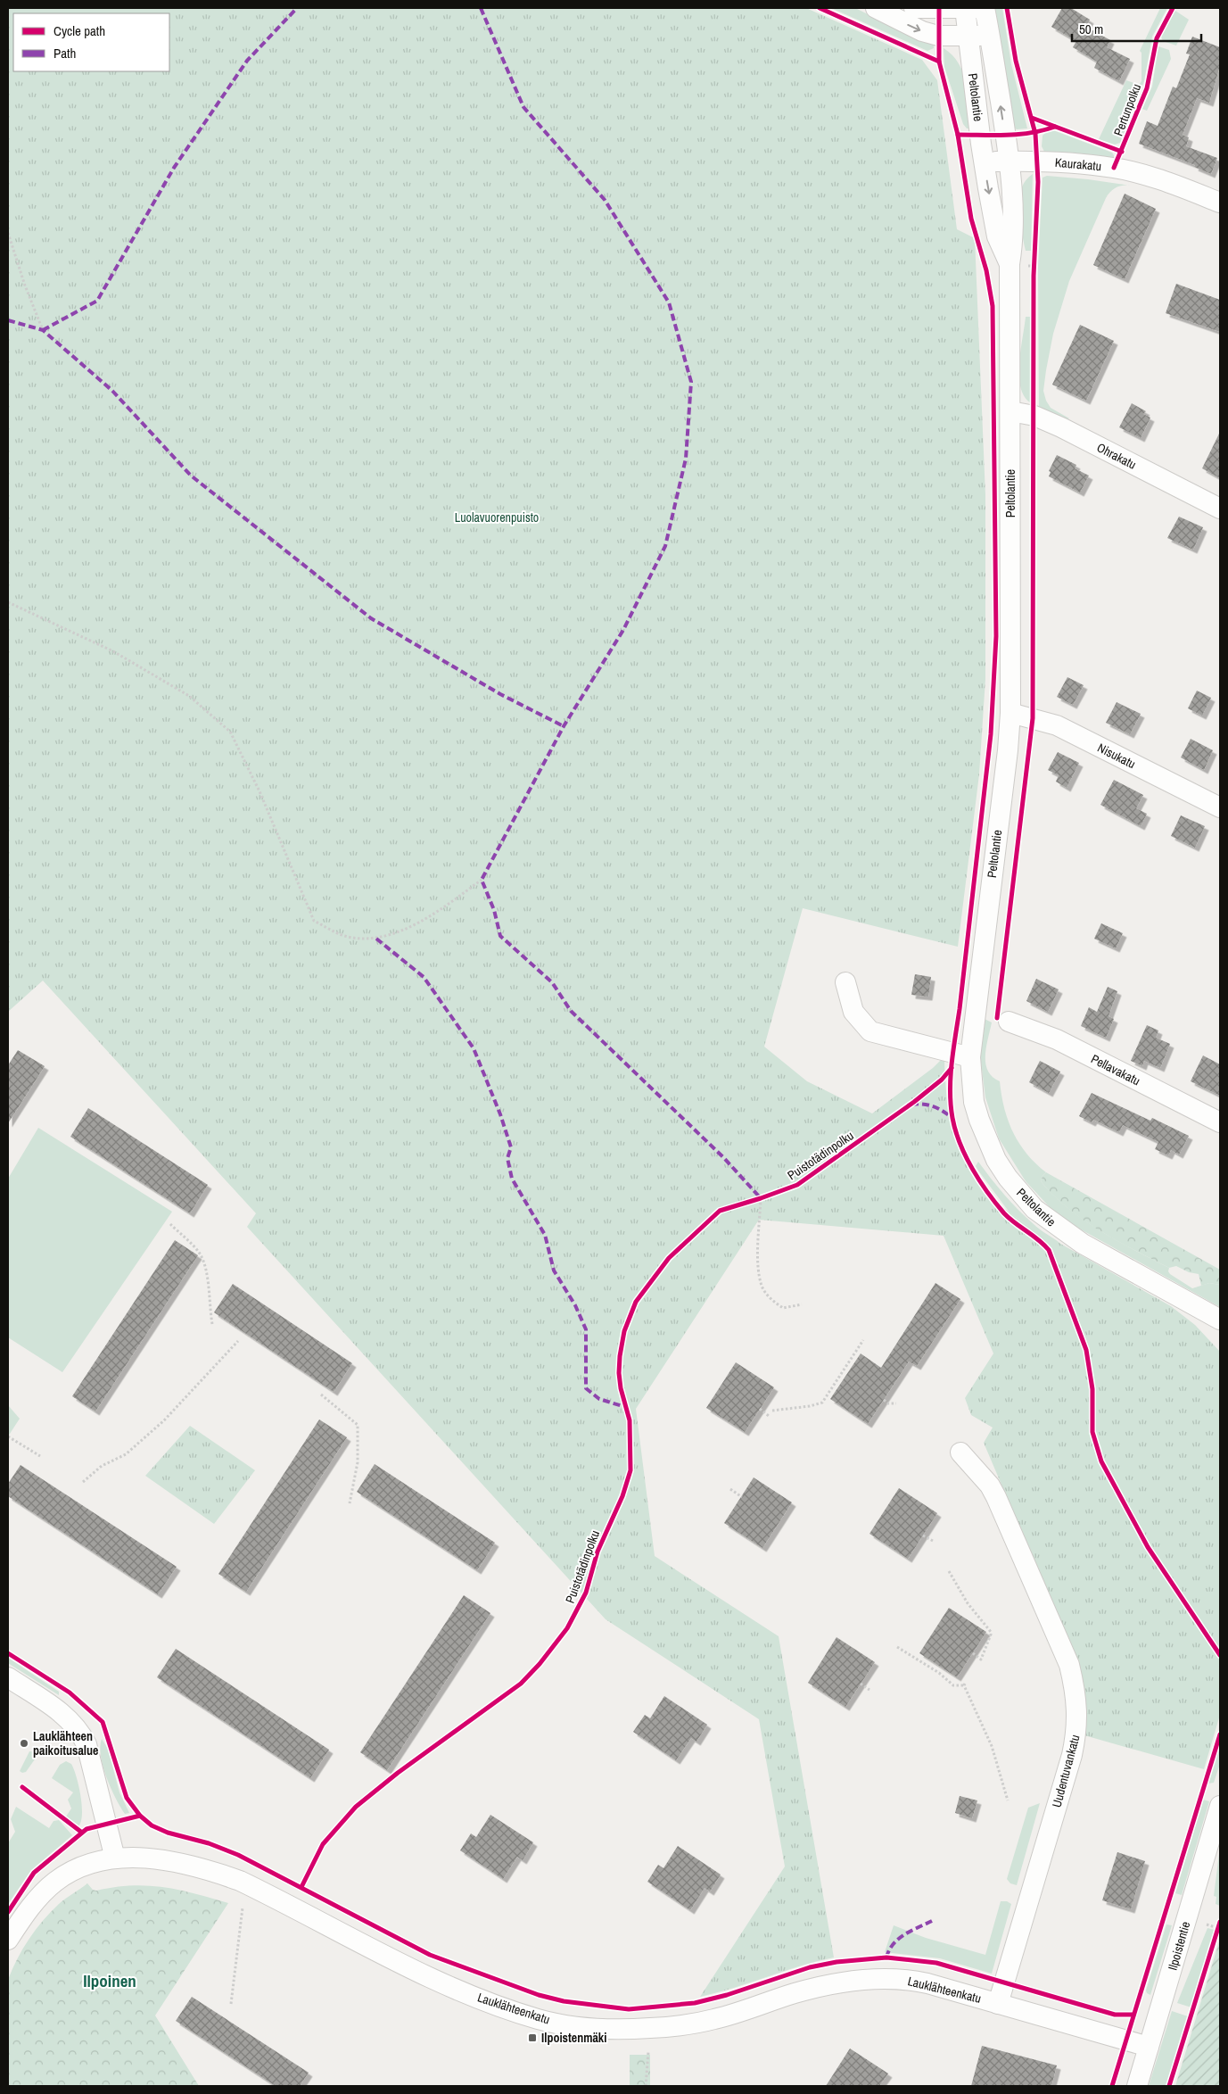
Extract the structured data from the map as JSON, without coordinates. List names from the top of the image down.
{
  "streets": {
    "street": [
      "Peltolantie",
      "Kaurakatu",
      "Ohrakatu",
      "Nisukatu",
      "Pellavakatu",
      "Uudentuvankatu",
      "Ilpoistentie",
      "Lauklähteenkatu"
    ],
    "cycle path": ["Pertunpolku", "Puistotädinpolku"]
  },
  "crossings": [
    ["Peltolantie", "Kaurakatu"],
    ["Peltolantie", "Ohrakatu"],
    ["Peltolantie", "Nisukatu"],
    ["Uudentuvankatu", "Lauklähteenkatu"],
    ["Ilpoistentie", "Lauklähteenkatu"]
  ],
  "districts": ["Ilpoinen"],
  "parks": ["Luolavuorenpuisto"],
  "places": {
    "other": ["Lauklähteen paikoitusalue"],
    "transit": ["Ilpoistenmäki"]
  },
  "legend": ["Cycle path", "Path"],
  "scale_bar": "50 m"
}
